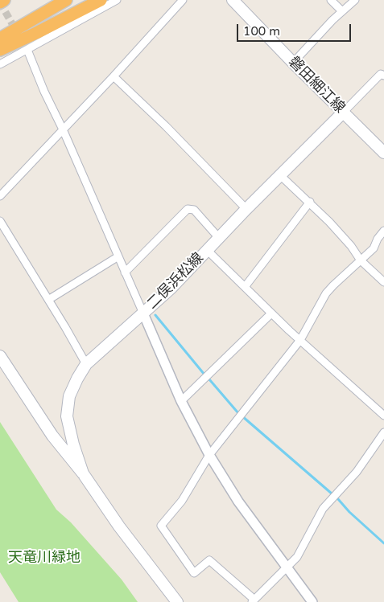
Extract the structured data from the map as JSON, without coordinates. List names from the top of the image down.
{
  "streets": {
    "main road": ["磐田細江線", "二俣浜松線"]
  },
  "crossings": [
    ["磐田細江線", "二俣浜松線"]
  ],
  "parks": ["天竜川緑地"],
  "scale_bar": "100 m"
}
